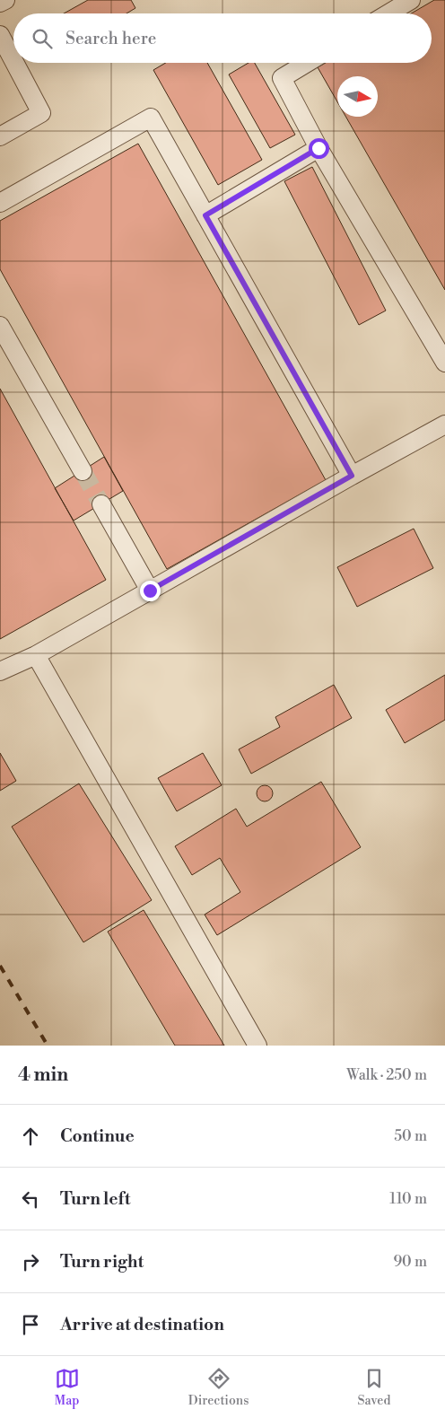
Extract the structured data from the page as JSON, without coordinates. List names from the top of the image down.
{
  "north": "right",
  "page": {
    "search": "Search here",
    "heading": ["4 min", "Walk · 250 m"],
    "list": [
      ["Continue", "50 m"],
      ["Turn left", "110 m"],
      ["Turn right", "90 m"],
      "Arrive at destination"
    ],
    "nav": ["Map", "Directions", "Saved"]
  }
}
